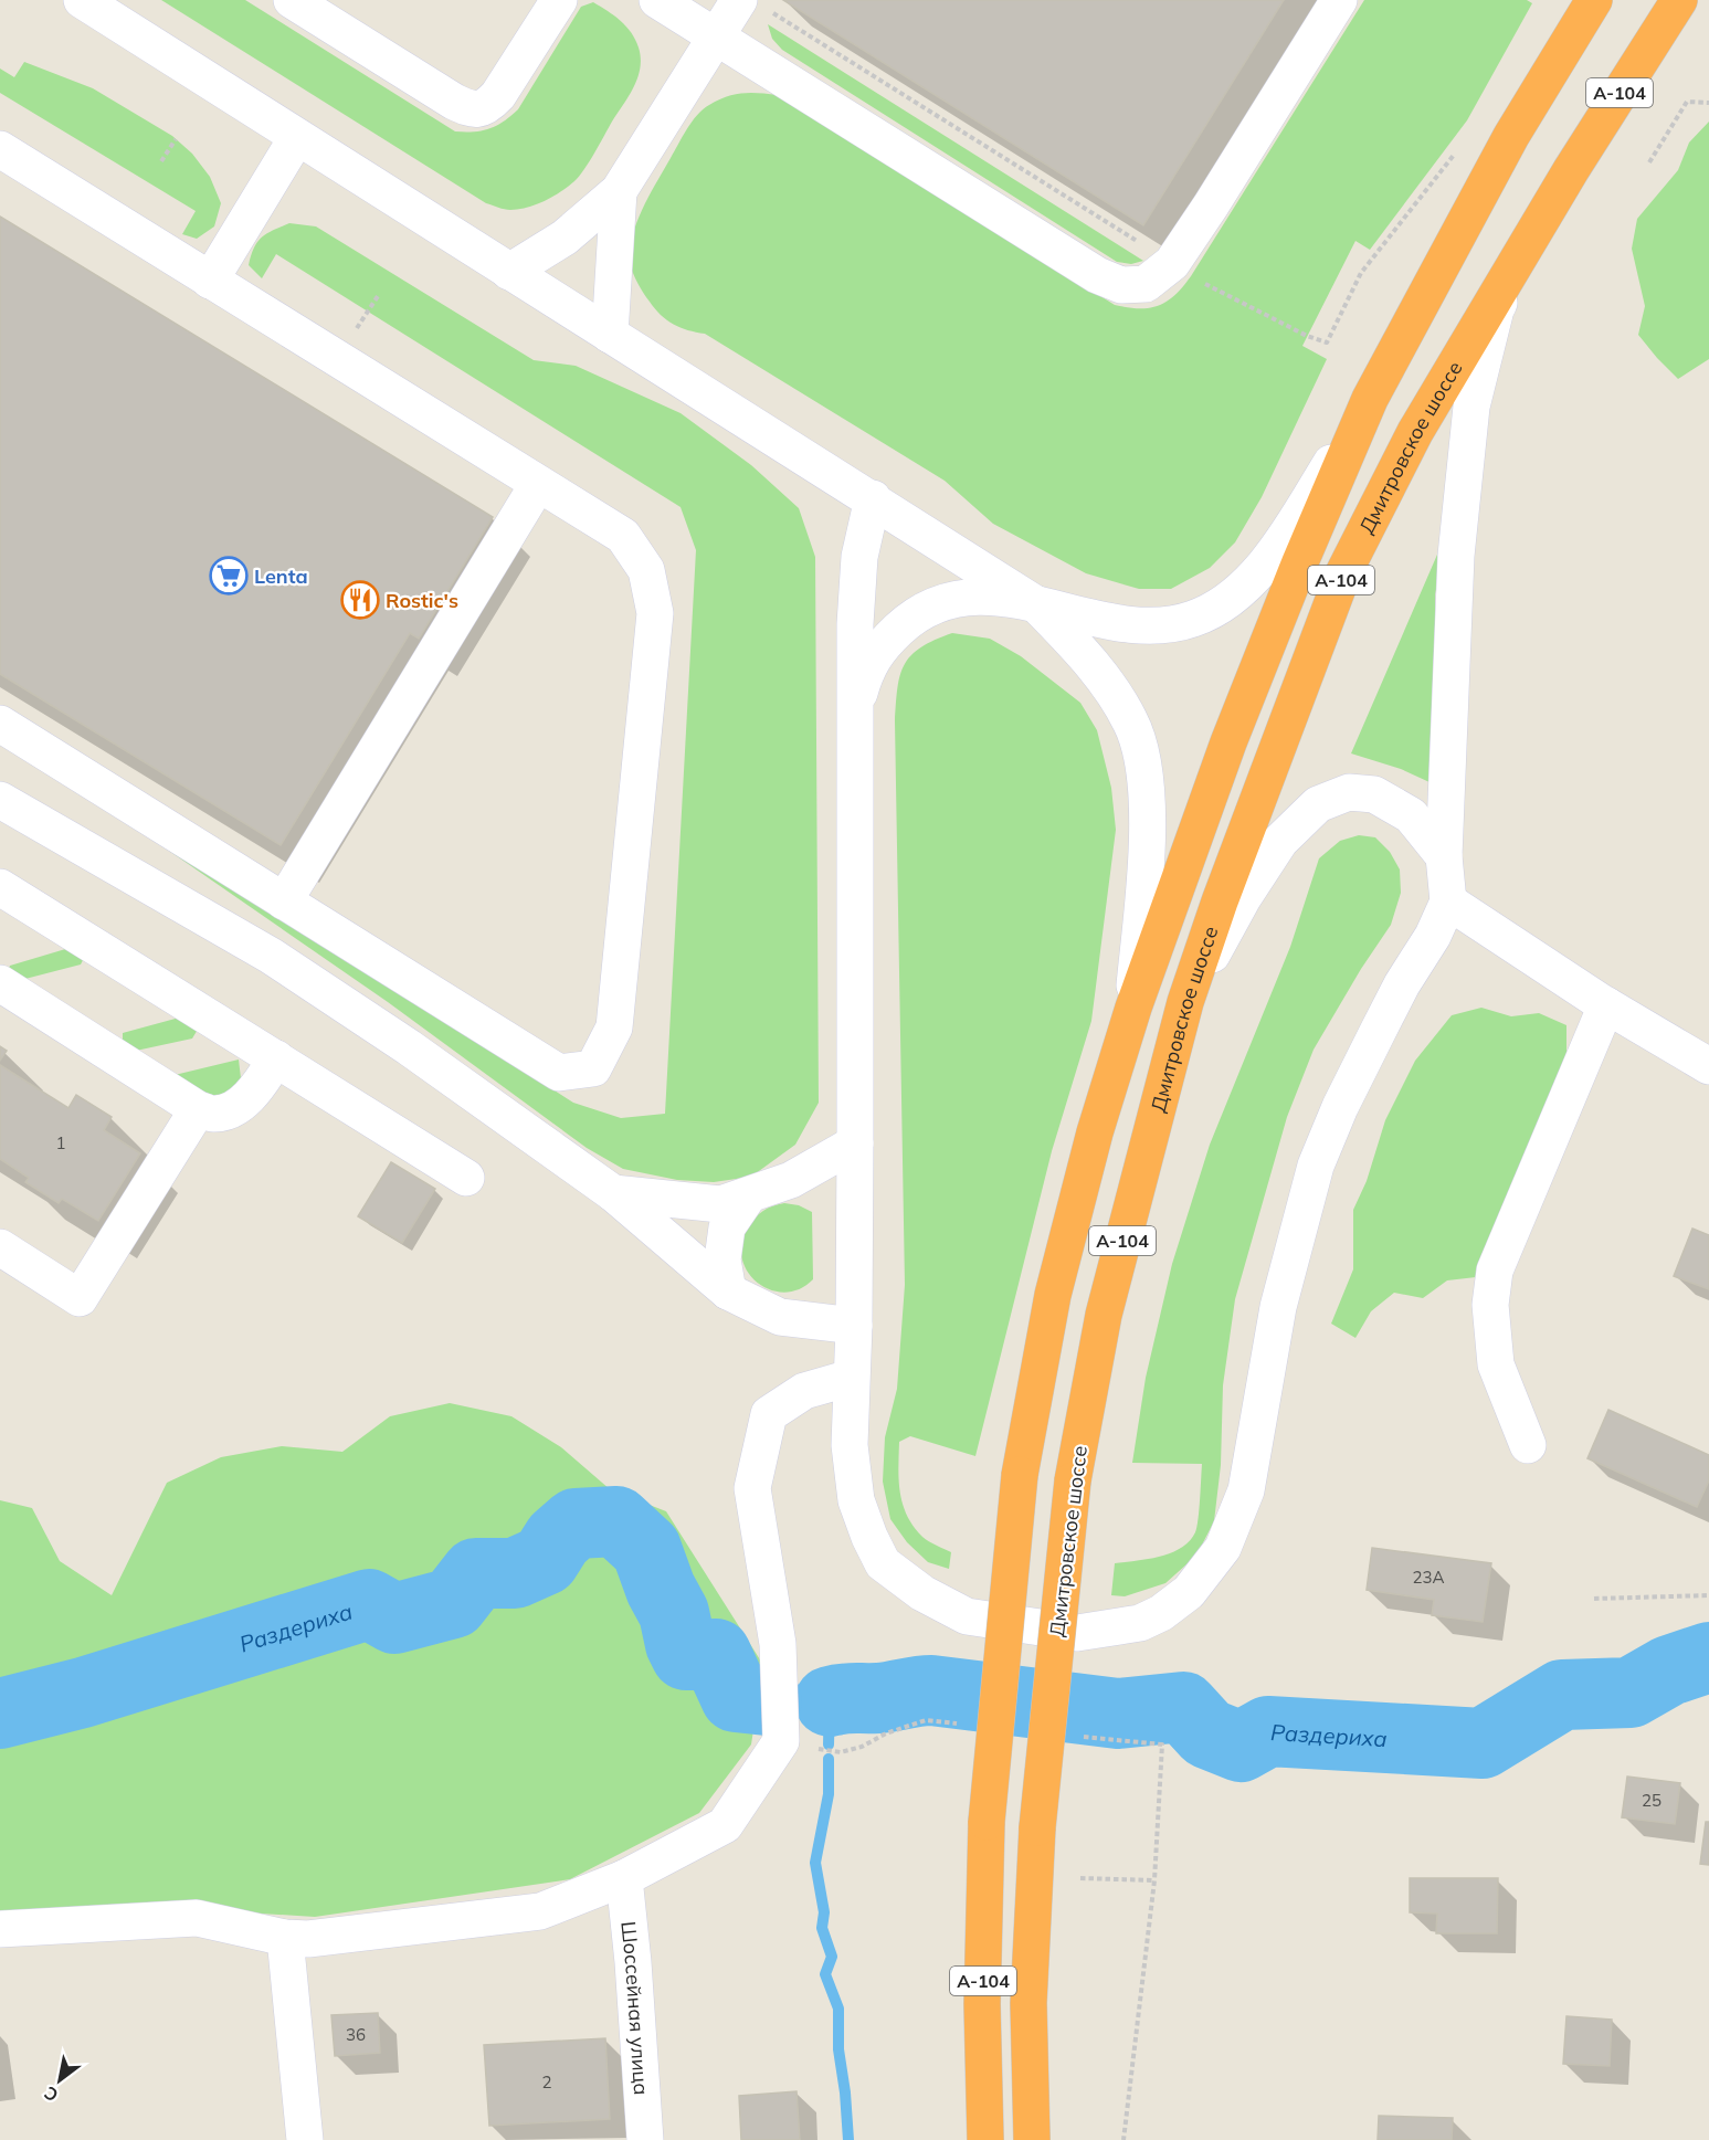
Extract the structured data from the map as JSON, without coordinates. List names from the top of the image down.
{
  "streets": {
    "highway": ["А-104", "Дмитровское шоссе"],
    "street": ["Шоссейная улица"]
  },
  "water": ["Раздериха"],
  "places": {
    "supermarket": ["Lenta"],
    "restaurant": ["Rostic's"]
  },
  "house_numbers": [
    "1",
    "23А",
    "25",
    "36",
    "2"
  ],
  "north": "bottom left"
}
